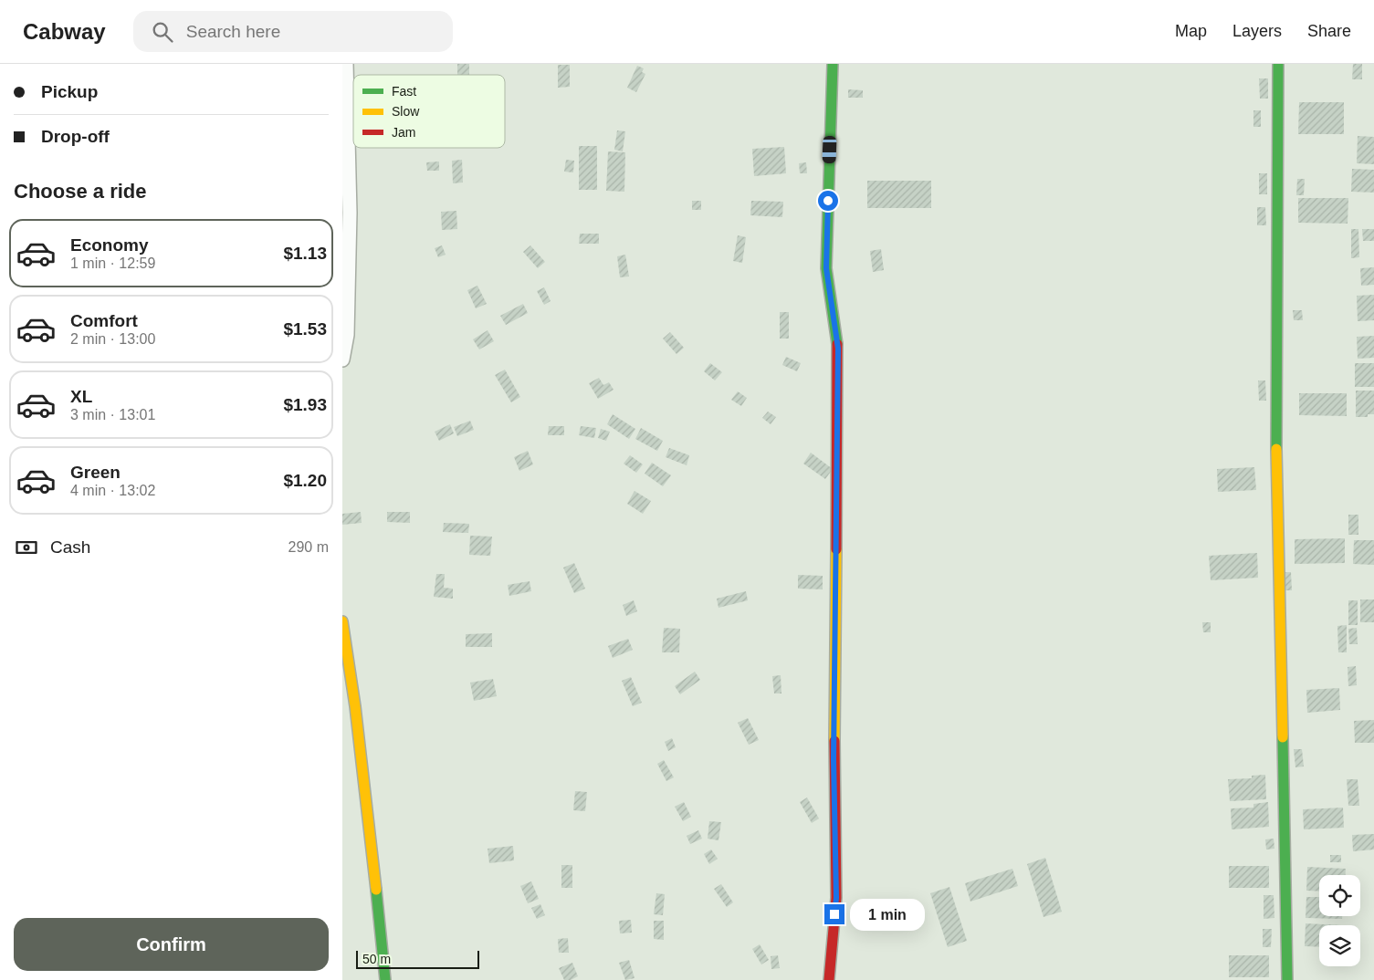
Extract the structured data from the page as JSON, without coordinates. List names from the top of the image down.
{
  "legend": ["Fast", "Slow", "Jam"],
  "scale_bar": "50 m",
  "page": {
    "header": "Cabway",
    "search": "Search here",
    "nav": ["Map", "Layers", "Share"],
    "banner": ["Pickup", "Drop-off"],
    "heading": "Choose a ride",
    "list": [
      {
        "name": "Economy",
        "note": "1 min · 12:59",
        "value": "$1.13"
      },
      {
        "name": "Comfort",
        "note": "2 min · 13:00",
        "value": "$1.53"
      },
      {
        "name": "XL",
        "note": "3 min · 13:01",
        "value": "$1.93"
      },
      {
        "name": "Green",
        "note": "4 min · 13:02",
        "value": "$1.20"
      }
    ],
    "pay": ["Cash", "290 m"],
    "bubble": "1 min",
    "buttons": "Confirm",
    "scale": "50 m"
  }
}
